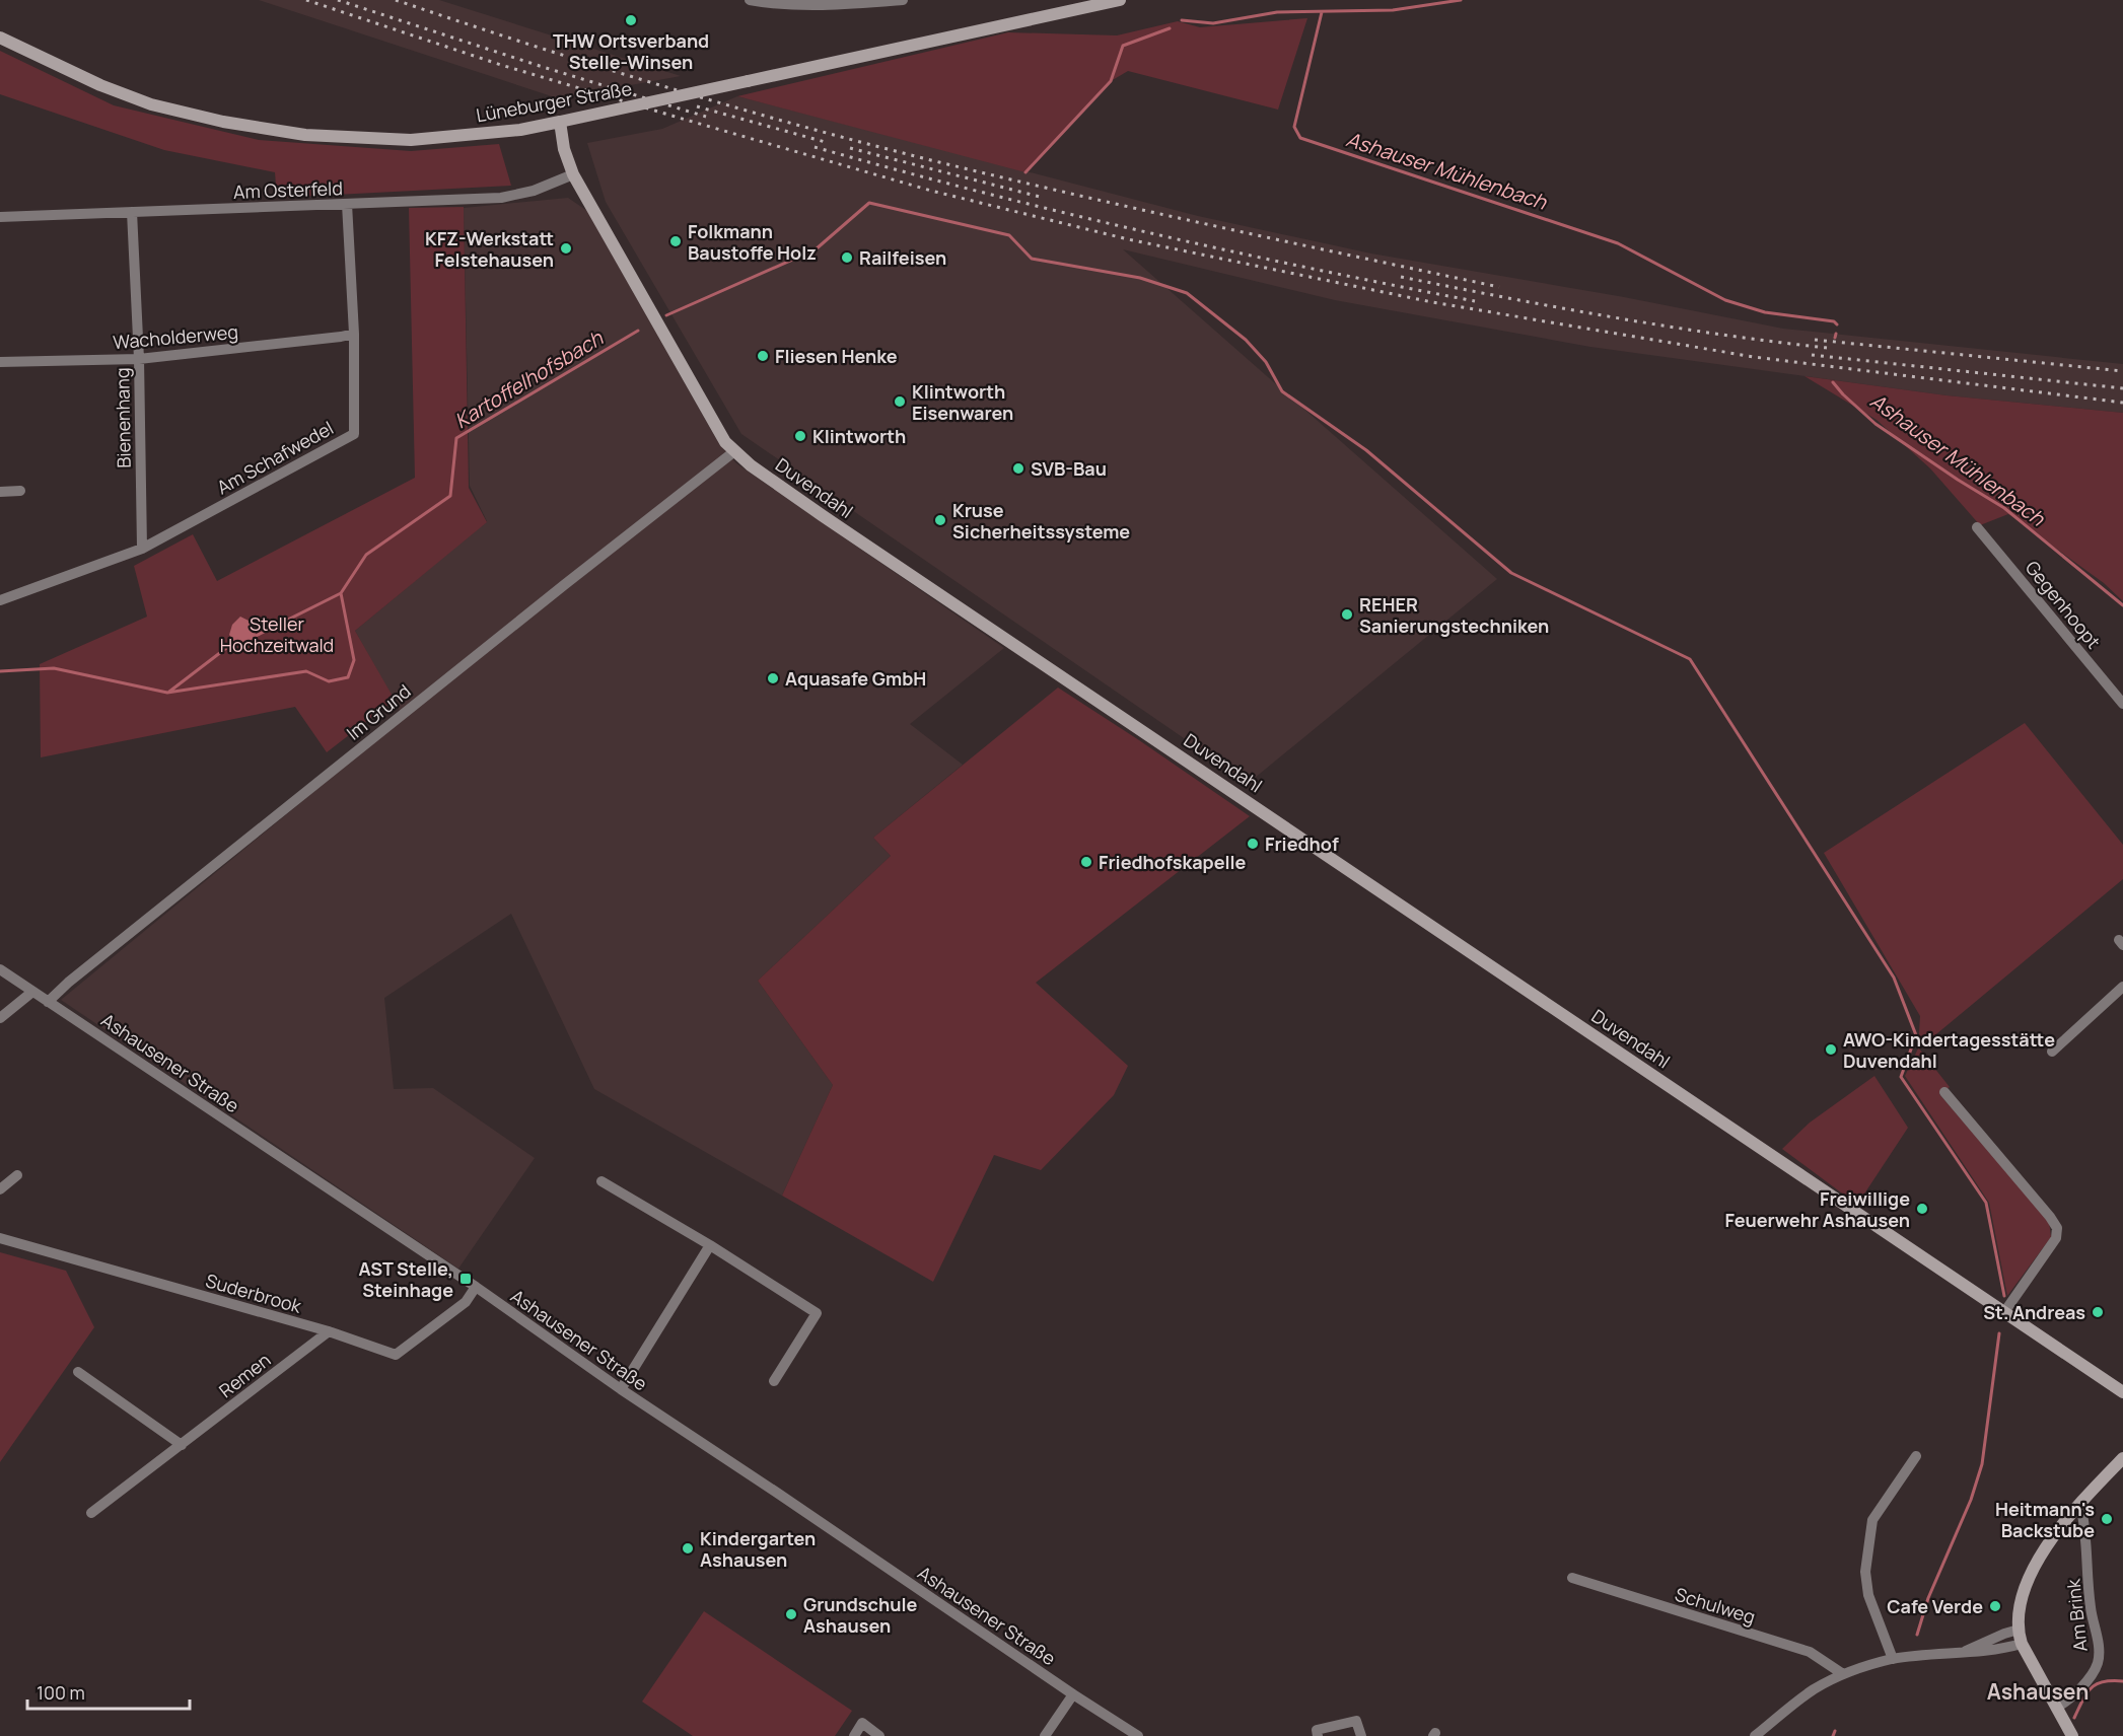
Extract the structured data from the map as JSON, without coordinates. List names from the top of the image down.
{
  "streets": {
    "street": [
      "Lüneburger Straße",
      "Am Osterfeld",
      "Wacholderweg",
      "Bienenhang",
      "Am Schafwedel",
      "Duvendahl",
      "Gegenhoopt",
      "Im Grund",
      "Ashausener Straße",
      "Suderbrook",
      "Remen",
      "Schulweg",
      "Am Brink"
    ]
  },
  "crossings": [
    ["Lüneburger Straße", "Duvendahl"],
    ["Am Osterfeld", "Bienenhang"],
    ["Am Osterfeld", "Am Schafwedel"],
    ["Am Osterfeld", "Duvendahl"],
    ["Wacholderweg", "Bienenhang"],
    ["Wacholderweg", "Am Schafwedel"],
    ["Bienenhang", "Am Schafwedel"],
    ["Duvendahl", "Im Grund"],
    ["Im Grund", "Ashausener Straße"],
    ["Ashausener Straße", "Suderbrook"],
    ["Suderbrook", "Remen"]
  ],
  "districts": ["Ashausen"],
  "water": ["Ashauser Mühlenbach", "Kartoffelhofsbach"],
  "parks": ["Steller Hochzeitwald"],
  "places": {
    "other": [
      "THW Ortsverband Stelle-Winsen",
      "Folkmann Baustoffe Holz",
      "KFZ-Werkstatt Felstehausen",
      "Railfeisen",
      "Fliesen Henke",
      "Klintworth Eisenwaren",
      "Klintworth",
      "SVB-Bau",
      "Kruse Sicherheitssysteme",
      "REHER Sanierungstechniken",
      "Aquasafe GmbH",
      "Friedhof",
      "Friedhofskapelle",
      "AWO-Kindertagesstätte Duvendahl",
      "Freiwillige Feuerwehr Ashausen",
      "St. Andreas",
      "Heitmann's Backstube",
      "Kindergarten Ashausen",
      "Cafe Verde",
      "Grundschule Ashausen"
    ],
    "transit": ["AST Stelle, Steinhage"]
  },
  "scale_bar": "100 m"
}
